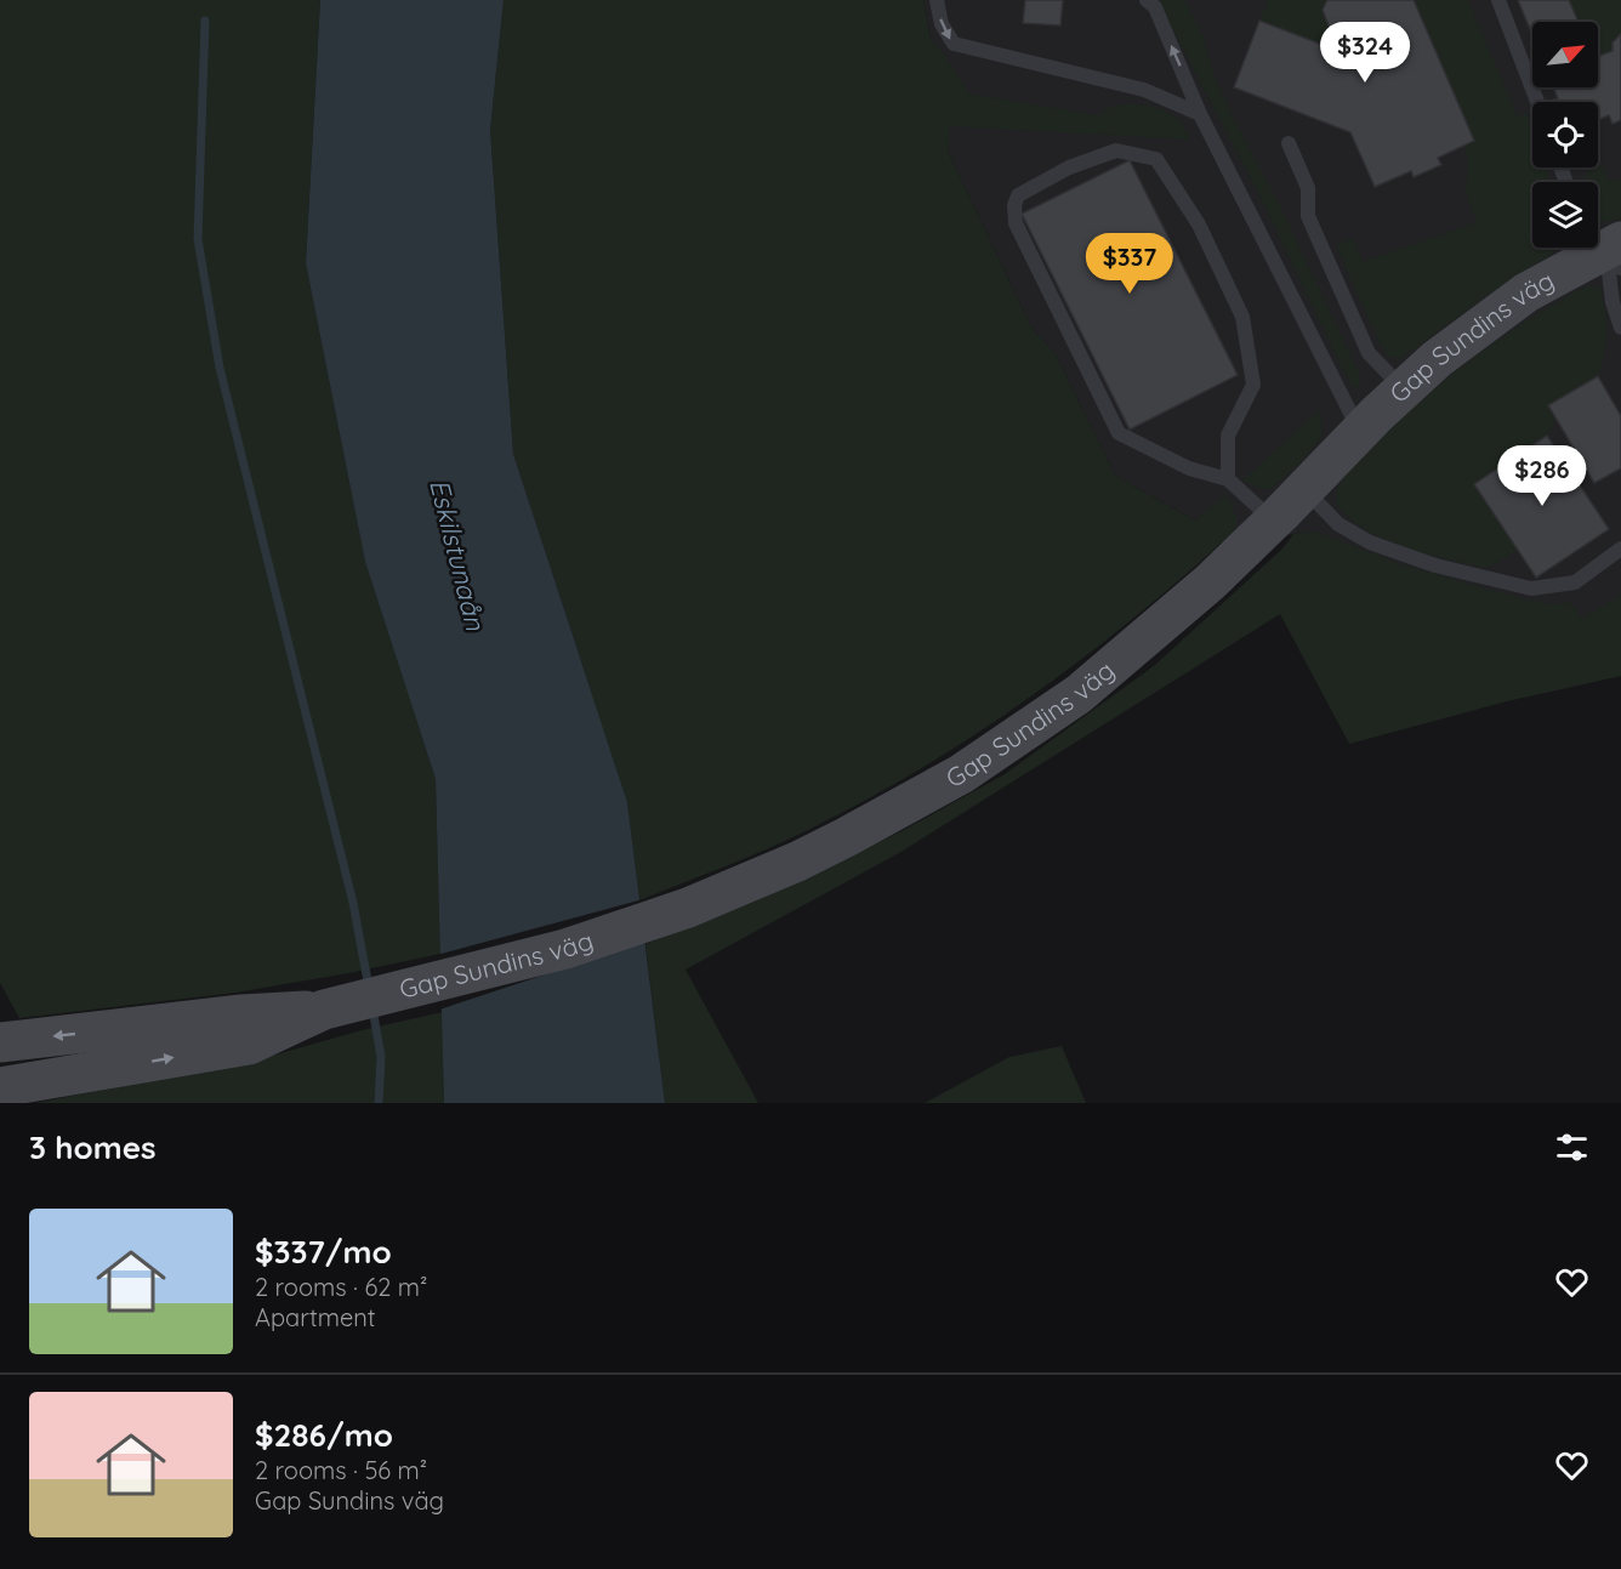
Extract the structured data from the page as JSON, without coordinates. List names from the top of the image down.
{
  "streets": {
    "street": ["Gap Sundins väg"]
  },
  "water": ["Eskilstunaån"],
  "north": "top right",
  "page": {
    "price": ["$324", "$337", "$286"],
    "heading": "3 homes",
    "list": [
      {
        "name": "$337/mo",
        "note": "2 rooms · 62 m² · Apartment"
      },
      {
        "name": "$286/mo",
        "note": "2 rooms · 56 m² · Gap Sundins väg"
      }
    ]
  }
}
